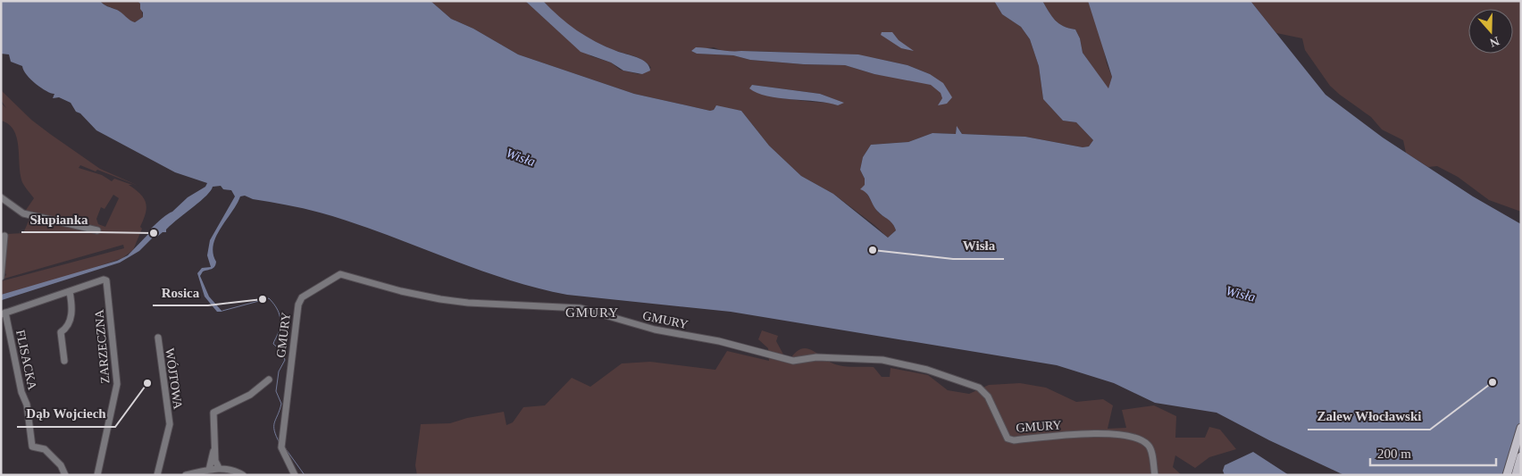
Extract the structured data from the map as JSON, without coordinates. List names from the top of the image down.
{
  "streets": {
    "street": [
      "GMURY",
      "ZARZECZNA",
      "FLISACKA",
      "WÓJTOWA"
    ]
  },
  "crossings": [
    ["ZARZECZNA", "FLISACKA"]
  ],
  "districts": ["GMURY"],
  "water": ["Wisła"],
  "places": [
    "Słupianka",
    "Wisła",
    "Rosica",
    "Zalew Włocławski",
    "Dąb Wojciech"
  ],
  "scale_bar": "200 m",
  "north": "bottom"
}
